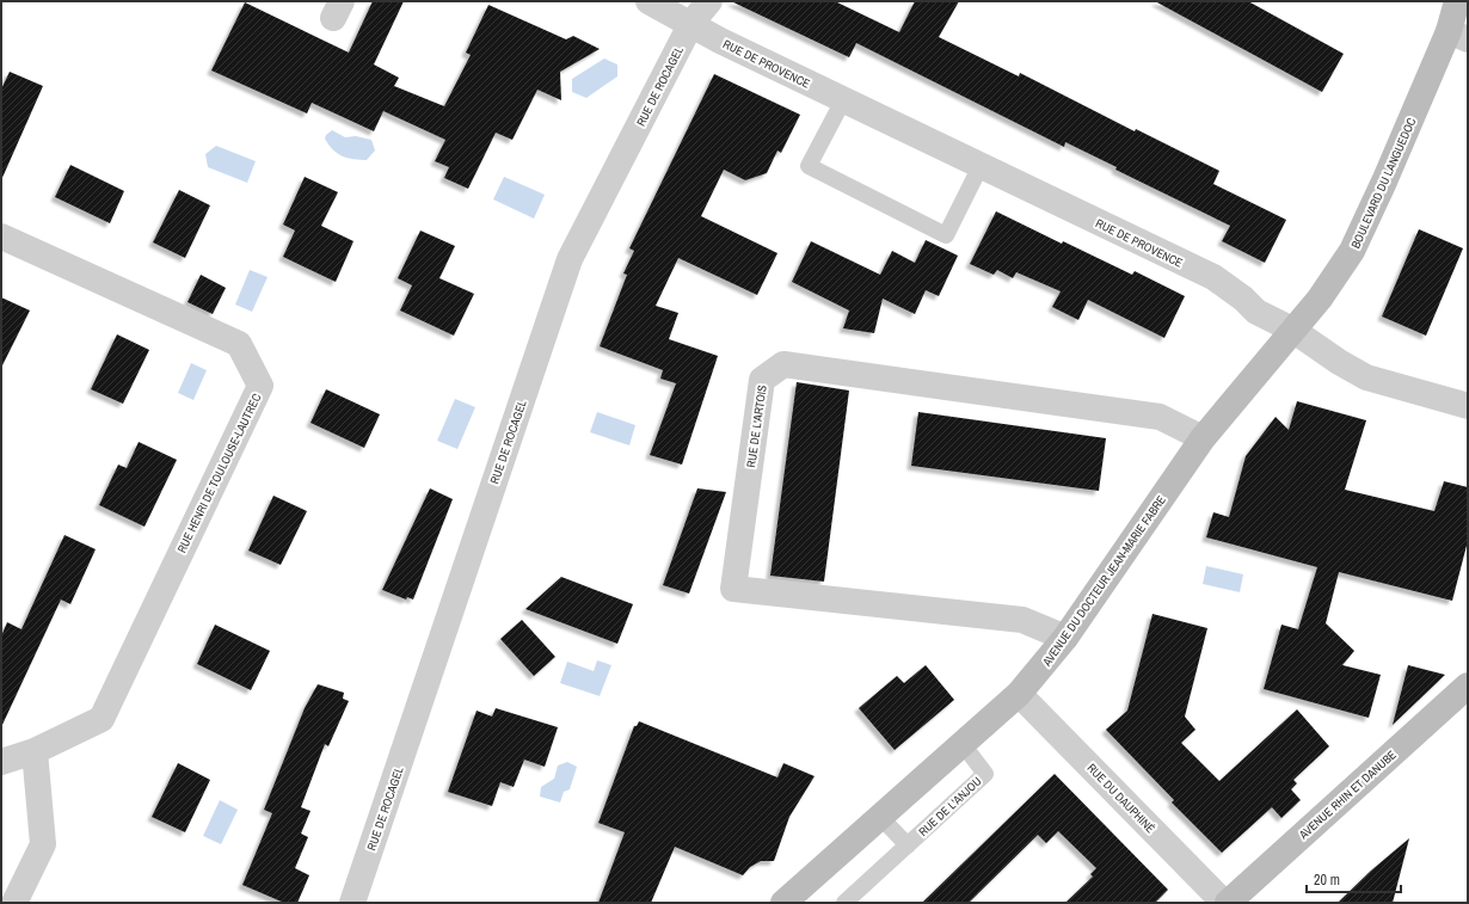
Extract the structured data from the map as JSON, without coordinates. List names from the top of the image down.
{
  "streets": {
    "street": [
      "RUE DE PROVENCE",
      "RUE DE ROCAGEL",
      "BOULEVARD DU LANGUEDOC",
      "RUE DE L'ARTOIS",
      "RUE HENRI DE TOULOUSE-LAUTREC",
      "AVENUE DU DOCTEUR JEAN-MARIE FABRE",
      "AVENUE RHIN ET DANUBE",
      "RUE DU DAUPHINÉ"
    ],
    "lane": ["RUE DE L'ANJOU"]
  },
  "crossings": [
    ["RUE DE PROVENCE", "RUE DE ROCAGEL"],
    ["RUE DE PROVENCE", "BOULEVARD DU LANGUEDOC"],
    ["RUE DE PROVENCE", "AVENUE DU DOCTEUR JEAN-MARIE FABRE"],
    ["BOULEVARD DU LANGUEDOC", "AVENUE DU DOCTEUR JEAN-MARIE FABRE"],
    ["RUE DE L'ARTOIS", "AVENUE DU DOCTEUR JEAN-MARIE FABRE"],
    ["AVENUE DU DOCTEUR JEAN-MARIE FABRE", "RUE DU DAUPHINÉ"],
    ["AVENUE DU DOCTEUR JEAN-MARIE FABRE", "RUE DE L'ANJOU"]
  ],
  "scale_bar": "20 m"
}
